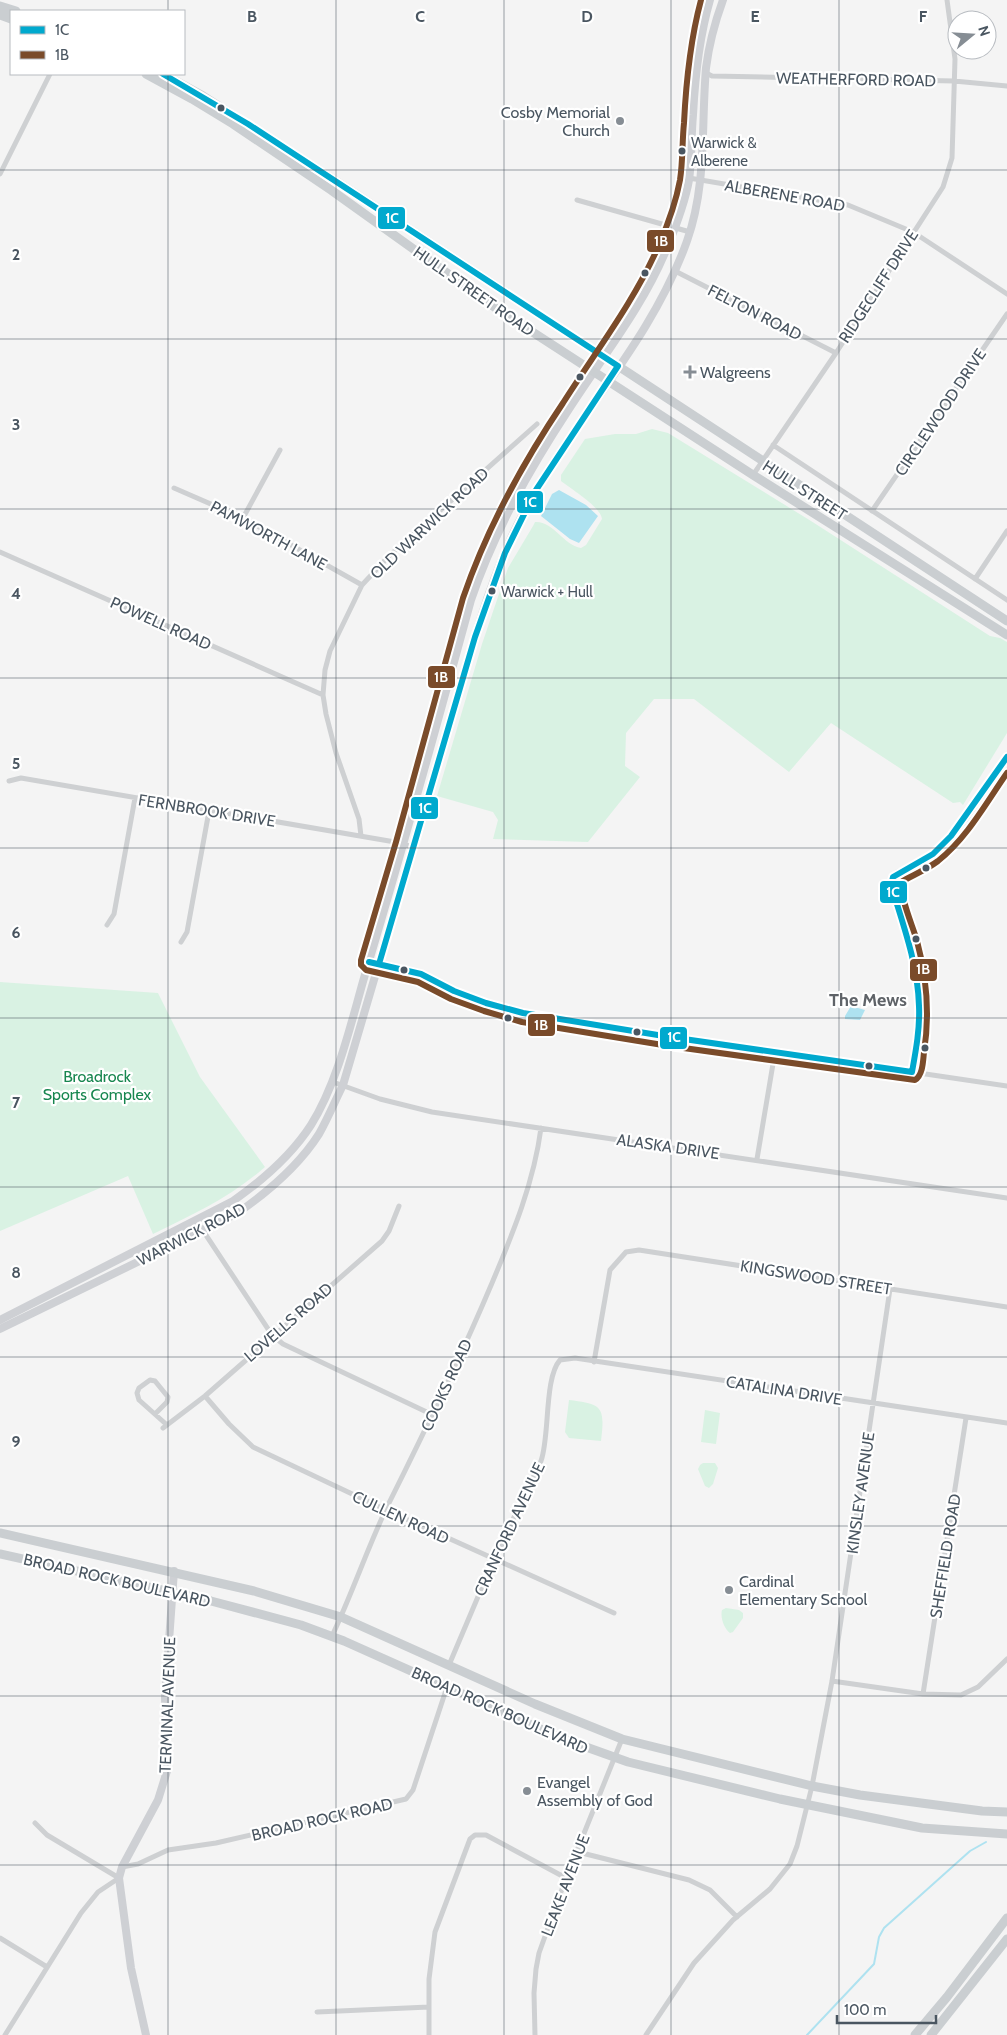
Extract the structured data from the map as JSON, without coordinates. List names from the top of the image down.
{
  "streets": {
    "main road": [
      "HULL STREET ROAD",
      "HULL STREET",
      "WARWICK ROAD",
      "BROAD ROCK BOULEVARD",
      "TERMINAL AVENUE"
    ],
    "street": [
      "WEATHERFORD ROAD",
      "ALBERENE ROAD",
      "RIDGECLIFF DRIVE",
      "FELTON ROAD",
      "CIRCLEWOOD DRIVE",
      "OLD WARWICK ROAD",
      "PAMWORTH LANE",
      "POWELL ROAD",
      "FERNBROOK DRIVE",
      "ALASKA DRIVE",
      "KINGSWOOD STREET",
      "LOVELLS ROAD",
      "COOKS ROAD",
      "CATALINA DRIVE",
      "KINSLEY AVENUE",
      "CULLEN ROAD",
      "CRANFORD AVENUE",
      "SHEFFIELD ROAD",
      "BROAD ROCK ROAD",
      "LEAKE AVENUE"
    ]
  },
  "crossings": [
    ["WEATHERFORD ROAD", "RIDGECLIFF DRIVE"],
    ["WEATHERFORD ROAD", "WARWICK ROAD"],
    ["ALBERENE ROAD", "RIDGECLIFF DRIVE"],
    ["ALBERENE ROAD", "WARWICK ROAD"],
    ["RIDGECLIFF DRIVE", "HULL STREET ROAD"],
    ["RIDGECLIFF DRIVE", "FELTON ROAD"],
    ["RIDGECLIFF DRIVE", "HULL STREET"],
    ["HULL STREET ROAD", "HULL STREET"],
    ["HULL STREET ROAD", "WARWICK ROAD"],
    ["FELTON ROAD", "WARWICK ROAD"],
    ["HULL STREET", "WARWICK ROAD"],
    ["OLD WARWICK ROAD", "PAMWORTH LANE"],
    ["OLD WARWICK ROAD", "POWELL ROAD"],
    ["OLD WARWICK ROAD", "FERNBROOK DRIVE"],
    ["FERNBROOK DRIVE", "WARWICK ROAD"],
    ["ALASKA DRIVE", "WARWICK ROAD"],
    ["ALASKA DRIVE", "COOKS ROAD"],
    ["KINGSWOOD STREET", "CATALINA DRIVE"],
    ["KINGSWOOD STREET", "KINSLEY AVENUE"],
    ["LOVELLS ROAD", "CULLEN ROAD"],
    ["COOKS ROAD", "CULLEN ROAD"],
    ["COOKS ROAD", "BROAD ROCK BOULEVARD"],
    ["CATALINA DRIVE", "KINSLEY AVENUE"],
    ["CATALINA DRIVE", "CRANFORD AVENUE"],
    ["CATALINA DRIVE", "SHEFFIELD ROAD"],
    ["KINSLEY AVENUE", "BROAD ROCK BOULEVARD"],
    ["CULLEN ROAD", "CRANFORD AVENUE"],
    ["CRANFORD AVENUE", "BROAD ROCK BOULEVARD"],
    ["BROAD ROCK BOULEVARD", "TERMINAL AVENUE"],
    ["BROAD ROCK BOULEVARD", "BROAD ROCK ROAD"],
    ["BROAD ROCK BOULEVARD", "LEAKE AVENUE"],
    ["TERMINAL AVENUE", "BROAD ROCK ROAD"]
  ],
  "districts": ["The Mews"],
  "parks": ["Broadrock Sports Complex"],
  "places": {
    "other": [
      "Cosby Memorial Church",
      "Warwick & Alberene",
      "Warwick + Hull",
      "Cardinal Elementary School",
      "Evangel Assembly of God"
    ],
    "health": ["Walgreens"]
  },
  "lines": ["transit line 1B", "transit line 1C"],
  "legend": ["1C", "1B"],
  "scale_bar": "100 m",
  "north": "right",
  "grid": {
    "columns": [
      "B",
      "C",
      "D",
      "E",
      "F"
    ],
    "rows": [
      "2",
      "3",
      "4",
      "5",
      "6",
      "7",
      "8",
      "9"
    ]
  }
}
